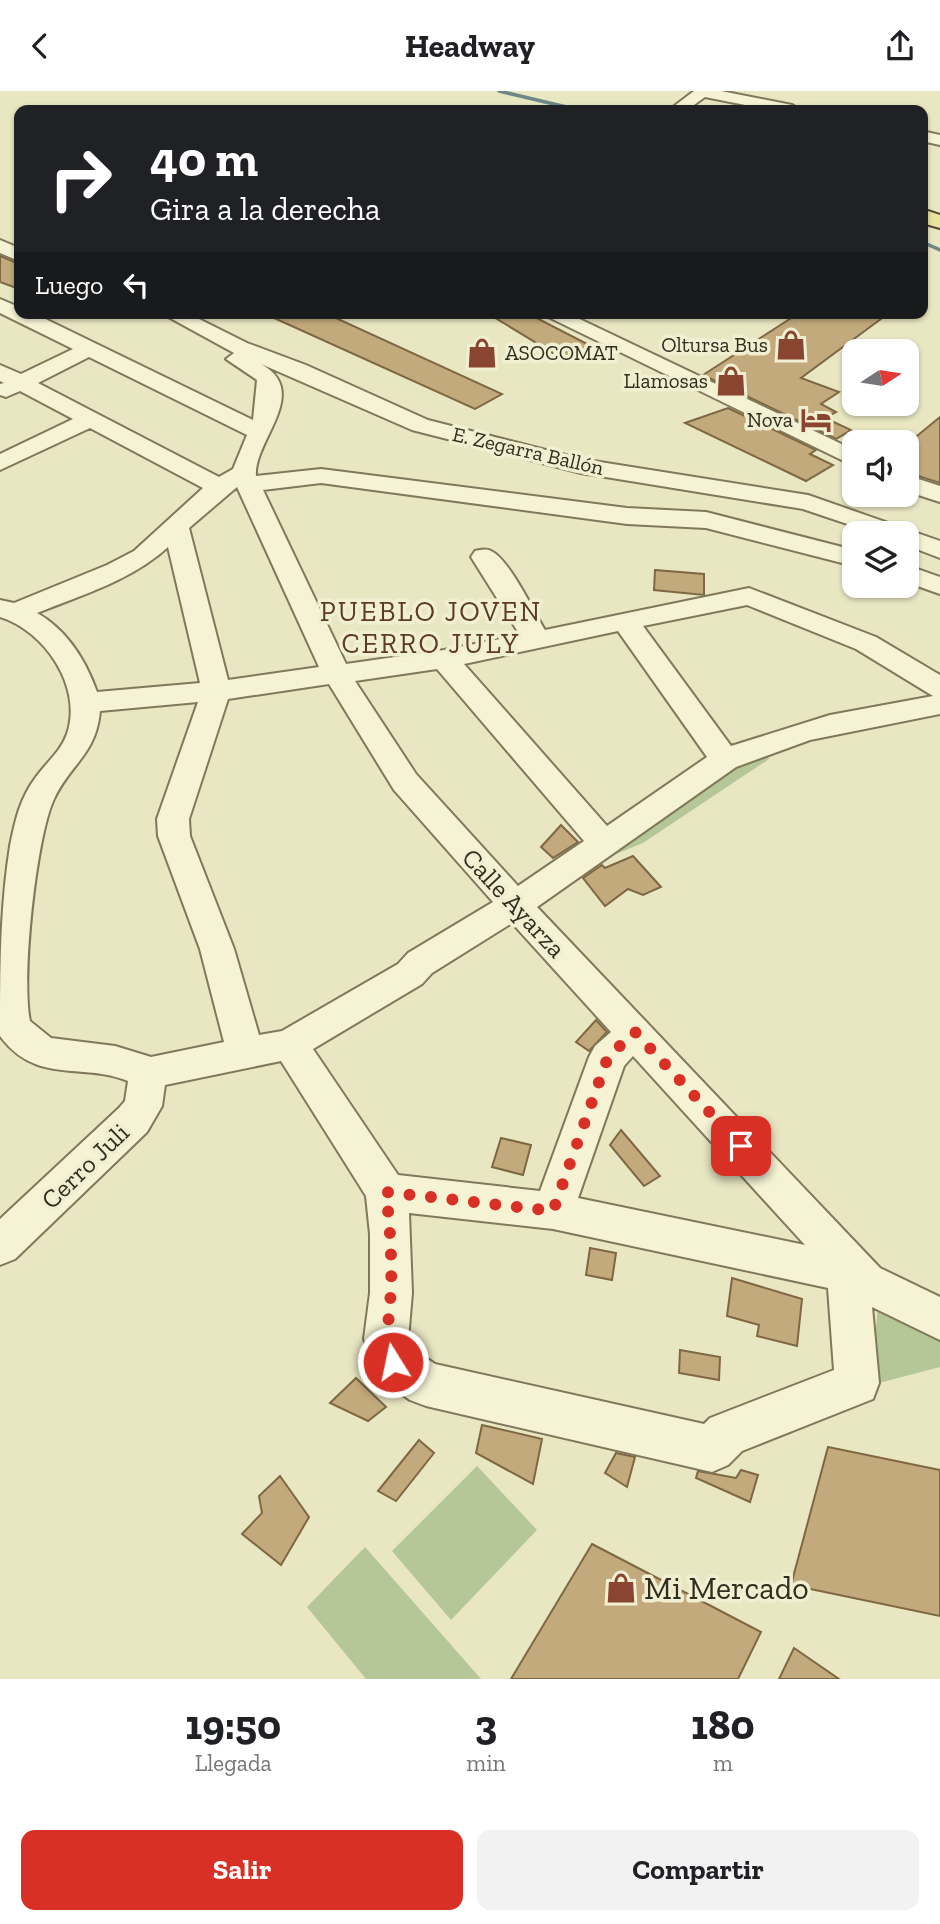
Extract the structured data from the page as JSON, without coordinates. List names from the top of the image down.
{
  "streets": {
    "street": ["E. Zegarra Ballón", "Calle Ayarza", "Cerro Juli"]
  },
  "districts": ["PUEBLO JOVEN CERRO JULY"],
  "places": {
    "shop": [
      "Oltursa Bus",
      "ASOCOMAT",
      "Llamosas",
      "Mi Mercado"
    ],
    "hotel": ["Nova"]
  },
  "north": "right",
  "page": {
    "header": "Headway",
    "turn": ["40 m", "Gira a la derecha"],
    "then": "Luego",
    "eta": [
      "19:50",
      "Llegada",
      "3",
      "min",
      "180",
      "m"
    ],
    "buttons": ["Salir", "Compartir"]
  }
}
